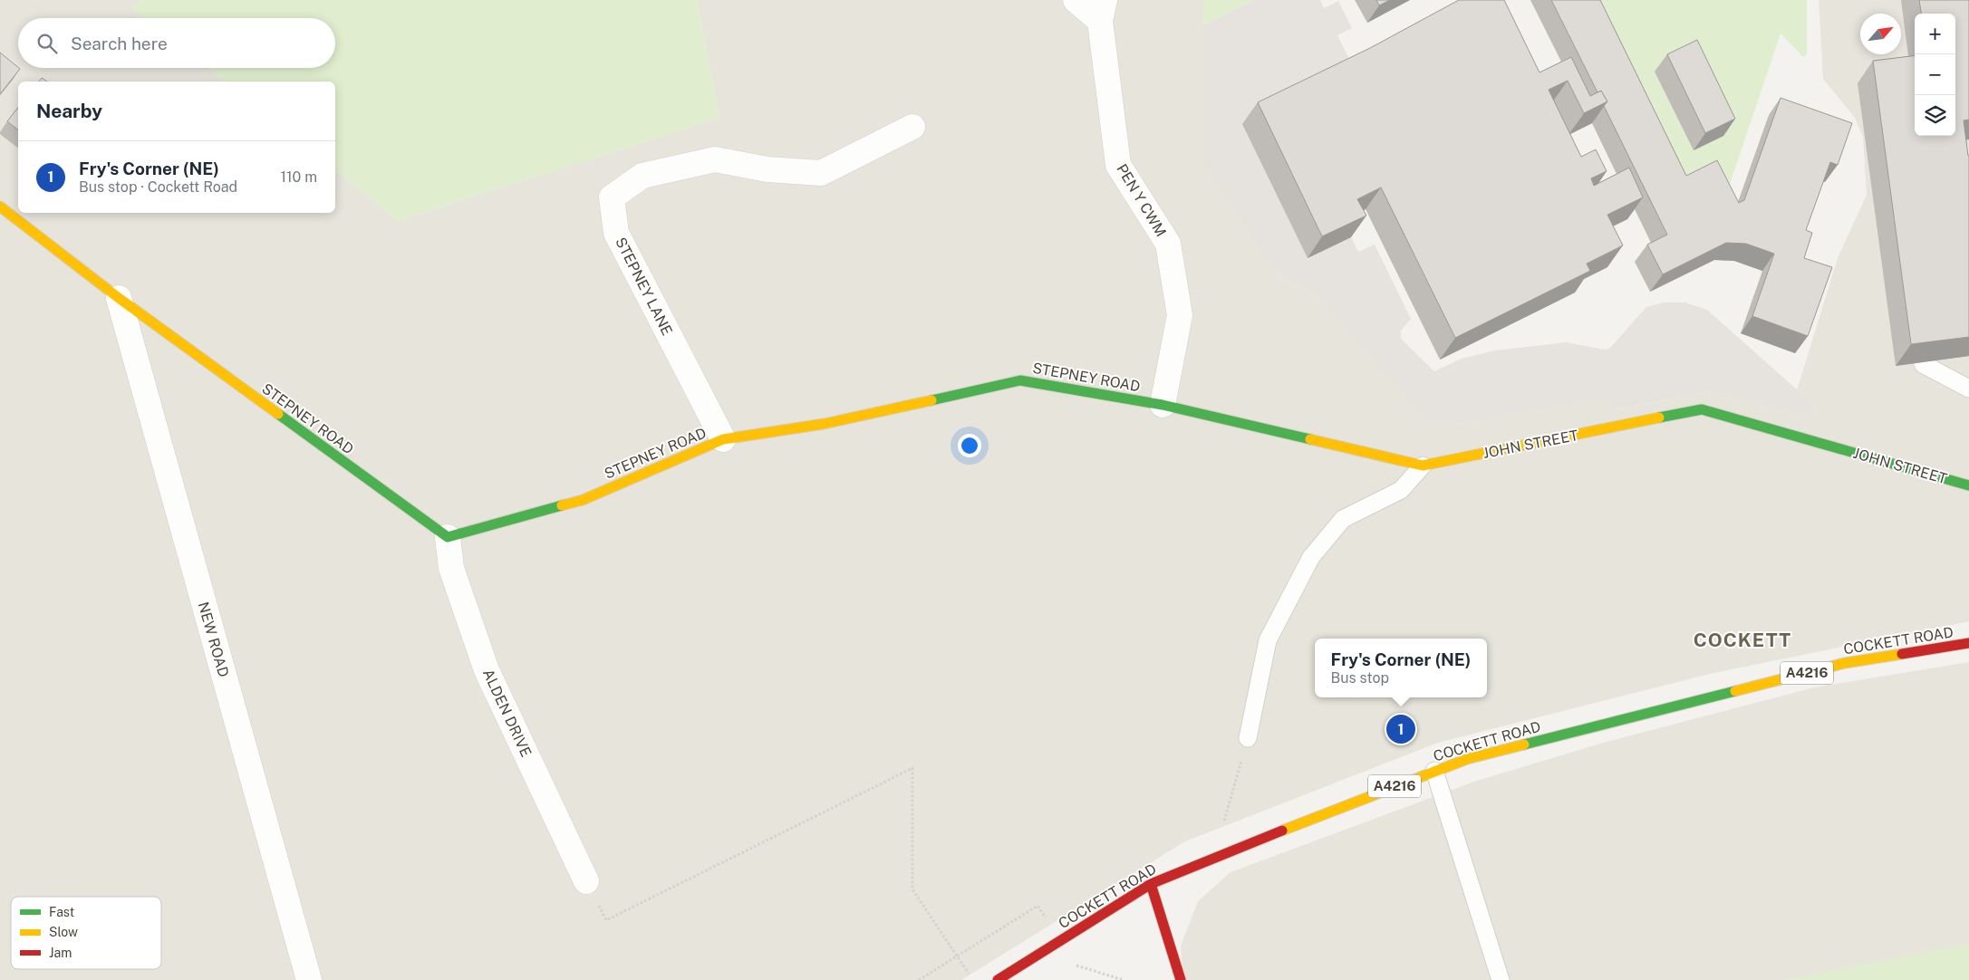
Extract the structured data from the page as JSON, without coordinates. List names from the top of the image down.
{
  "streets": {
    "street": [
      "PEN Y CWM",
      "STEPNEY LANE",
      "STEPNEY ROAD",
      "JOHN STREET",
      "NEW ROAD",
      "COCKETT ROAD",
      "A4216",
      "ALDEN DRIVE"
    ]
  },
  "crossings": [
    ["PEN Y CWM", "STEPNEY ROAD"],
    ["STEPNEY LANE", "STEPNEY ROAD"],
    ["STEPNEY ROAD", "JOHN STREET"],
    ["STEPNEY ROAD", "NEW ROAD"],
    ["STEPNEY ROAD", "ALDEN DRIVE"]
  ],
  "districts": ["COCKETT"],
  "legend": ["Fast", "Slow", "Jam"],
  "north": "top right",
  "page": {
    "map_buttons": ["+", "−"],
    "search": "Search here",
    "heading": "Nearby",
    "list": [
      {
        "mark": "1",
        "name": "Fry's Corner (NE)",
        "note": "Bus stop · Cockett Road",
        "value": "110 m"
      }
    ],
    "popup": ["Fry's Corner (NE)", "Bus stop"],
    "pins": "1"
  }
}
